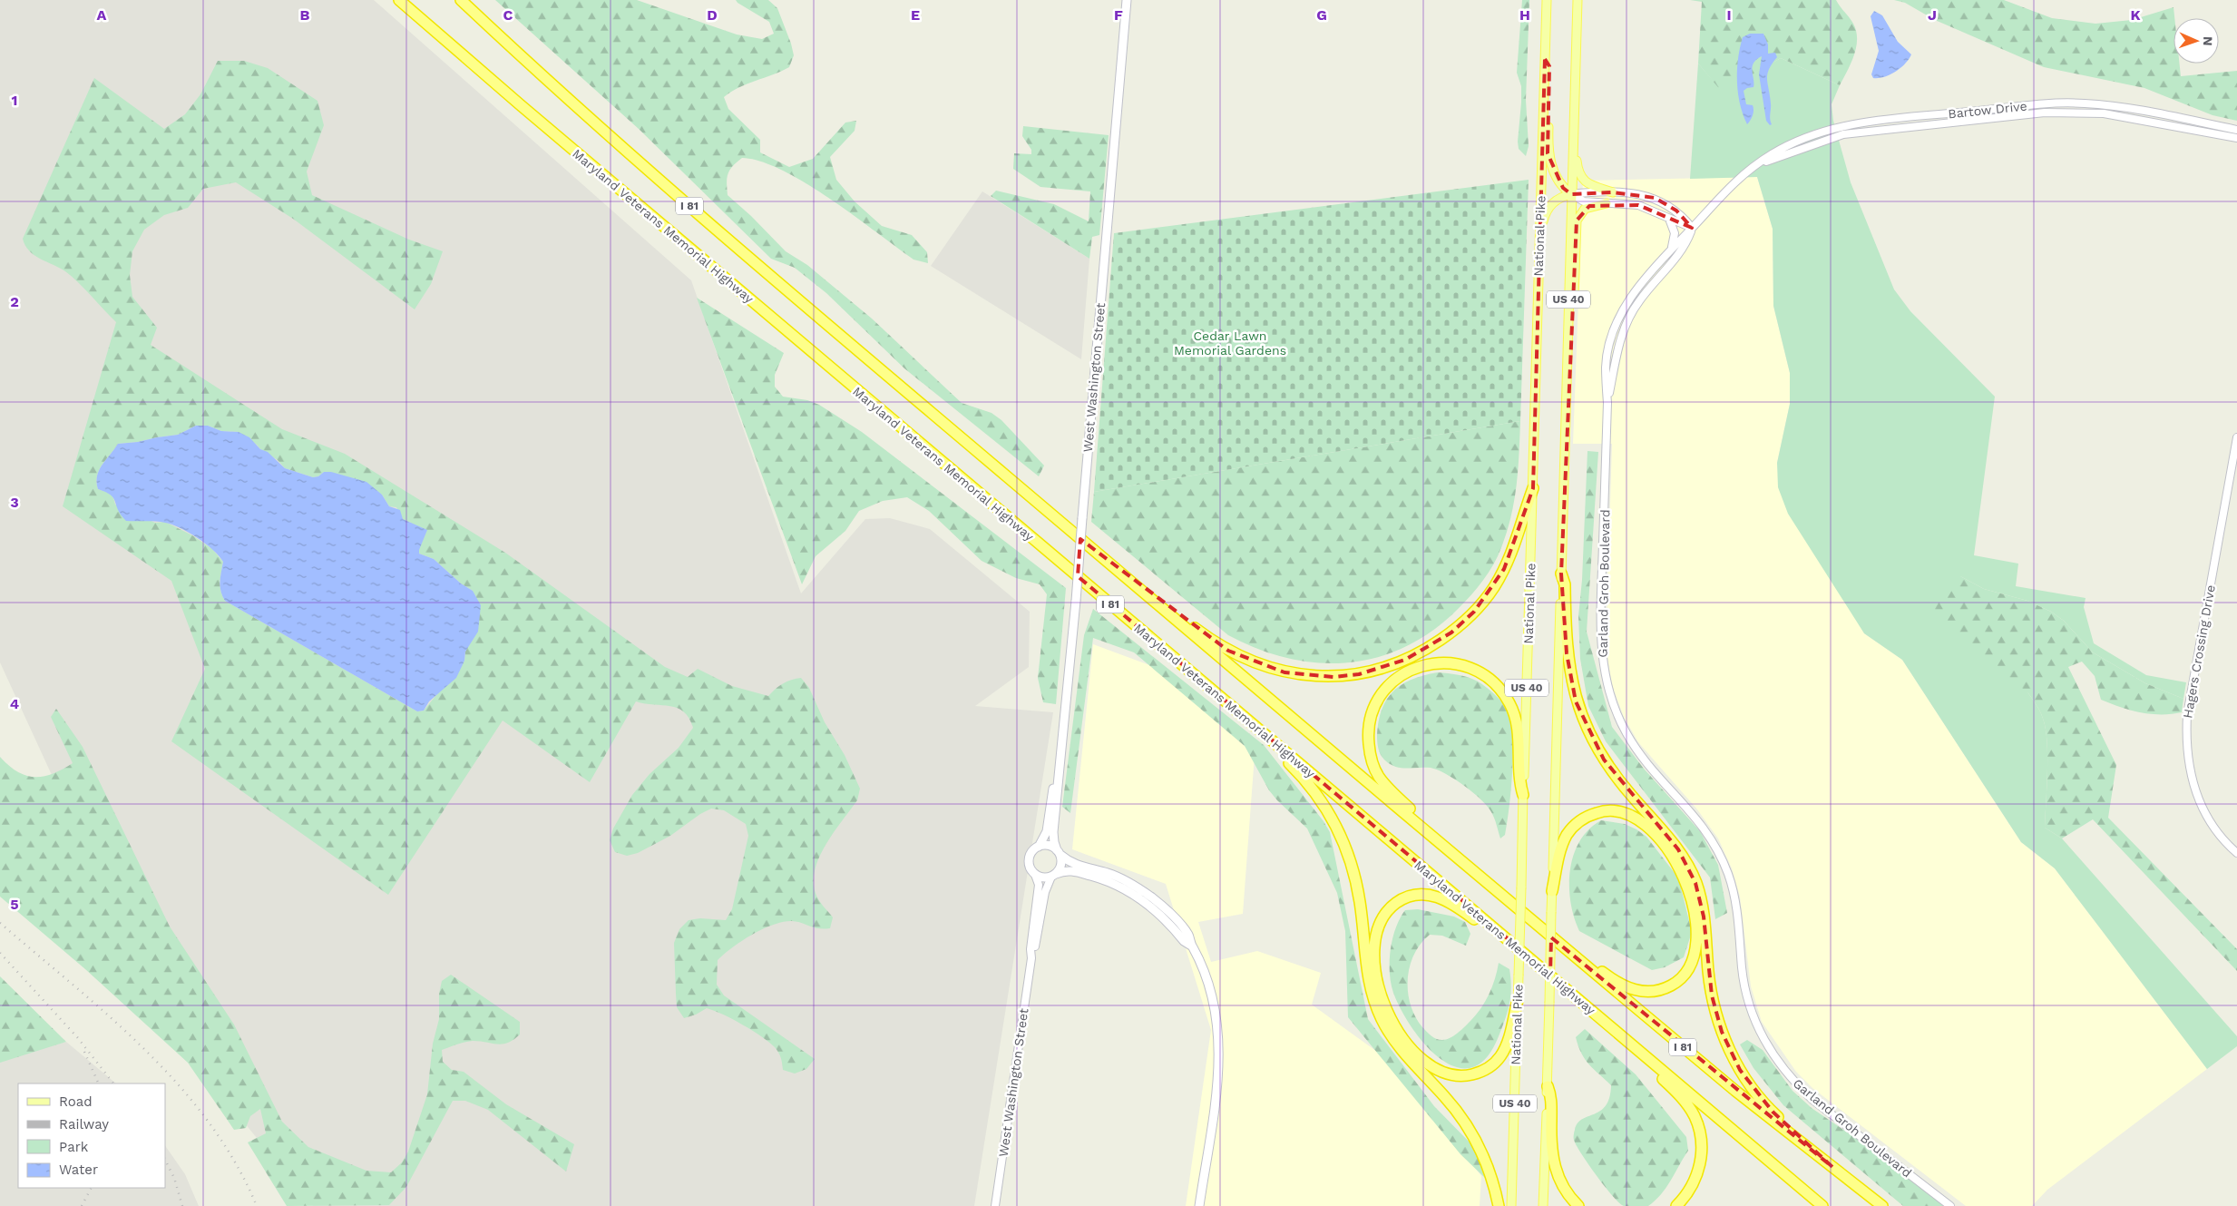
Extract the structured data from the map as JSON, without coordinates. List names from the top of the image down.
{
  "streets": {
    "highway": ["I 81", "Maryland Veterans Memorial Highway"],
    "main road": ["National Pike", "US 40", "West Washington Street"],
    "street": ["Bartow Drive", "Garland Groh Boulevard", "Hagers Crossing Drive"]
  },
  "crossings": [
    ["Bartow Drive", "Garland Groh Boulevard"]
  ],
  "parks": ["Cedar Lawn Memorial Gardens"],
  "legend": [
    "Road",
    "Railway",
    "Park",
    "Water"
  ],
  "north": "right",
  "grid": {
    "columns": [
      "A",
      "B",
      "C",
      "D",
      "E",
      "F",
      "G",
      "H",
      "I",
      "J",
      "K"
    ],
    "rows": [
      "1",
      "2",
      "3",
      "4",
      "5"
    ]
  }
}
